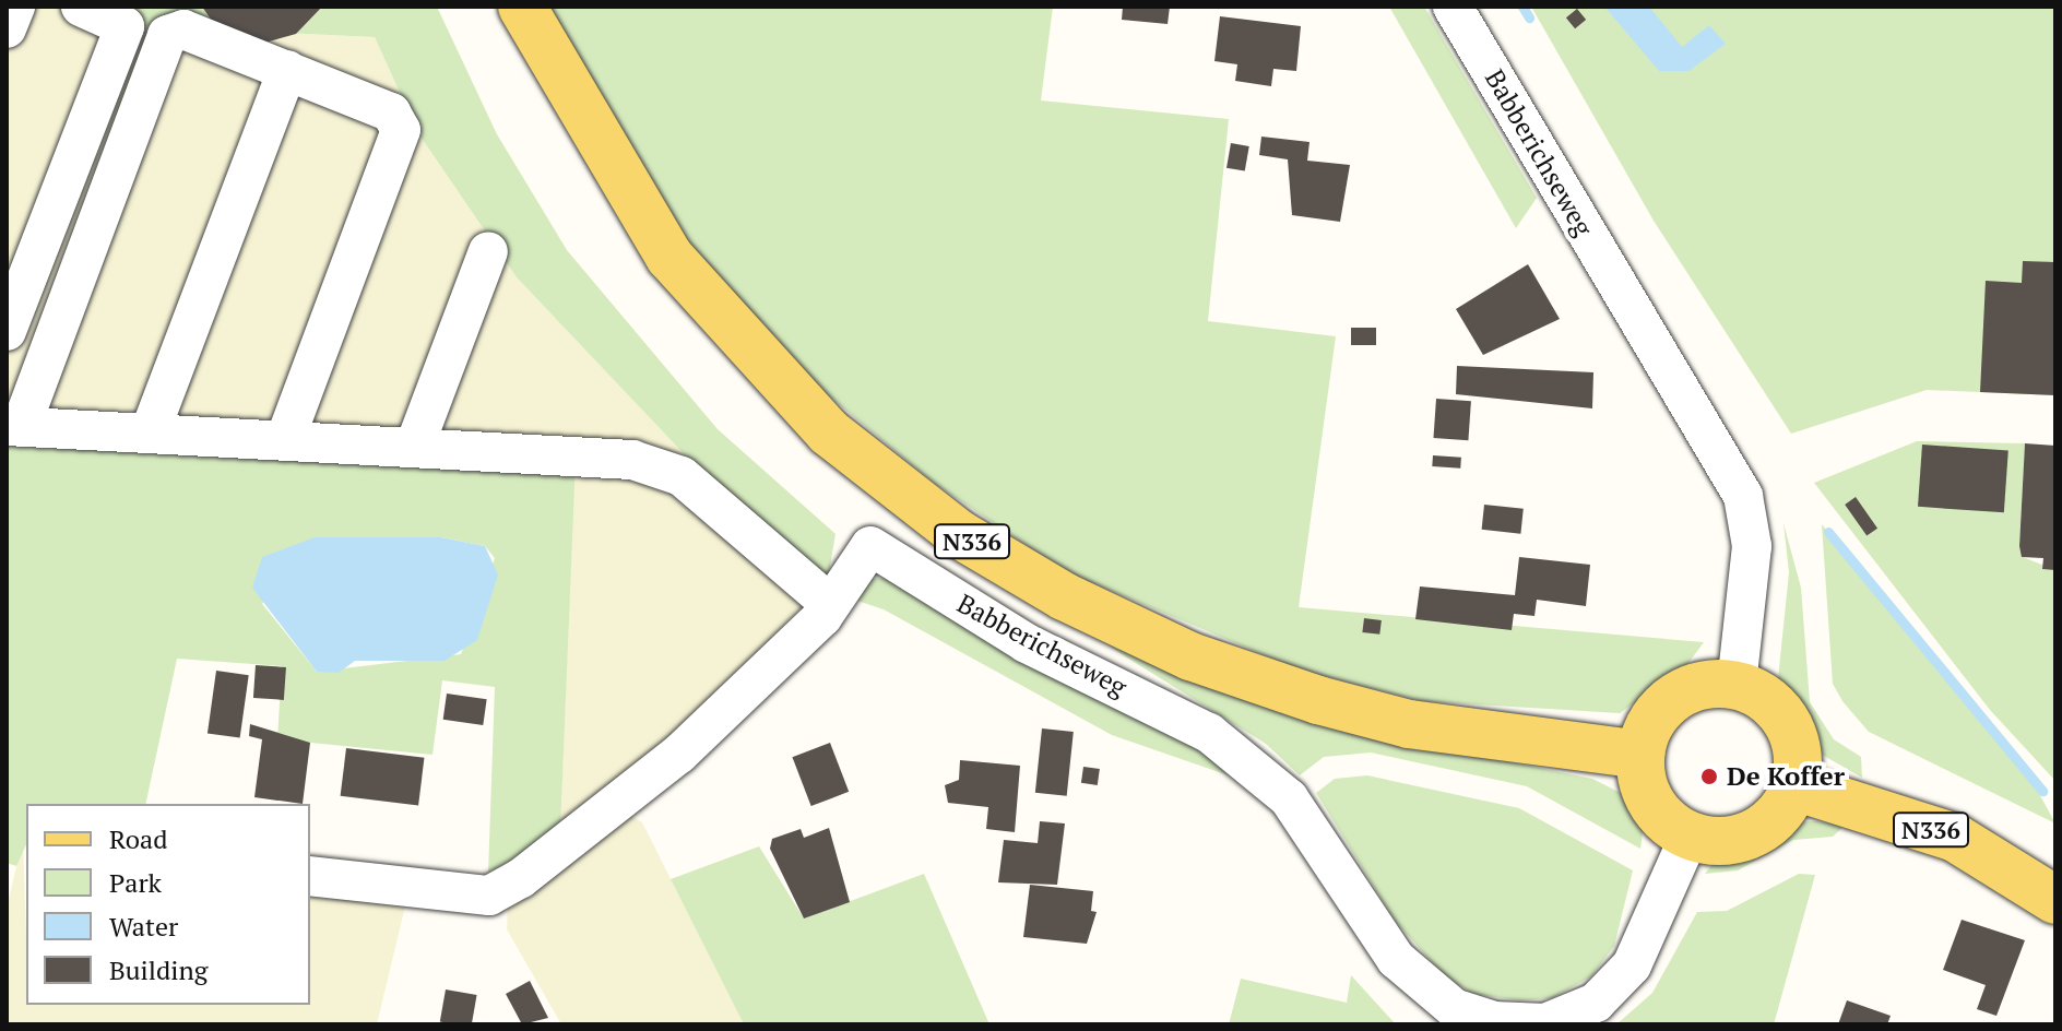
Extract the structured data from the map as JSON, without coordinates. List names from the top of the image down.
{
  "streets": {
    "main road": ["Babberichseweg", "N336"]
  },
  "crossings": [
    ["Babberichseweg", "N336"]
  ],
  "places": ["De Koffer"],
  "legend": [
    "Road",
    "Park",
    "Water",
    "Building"
  ]
}
